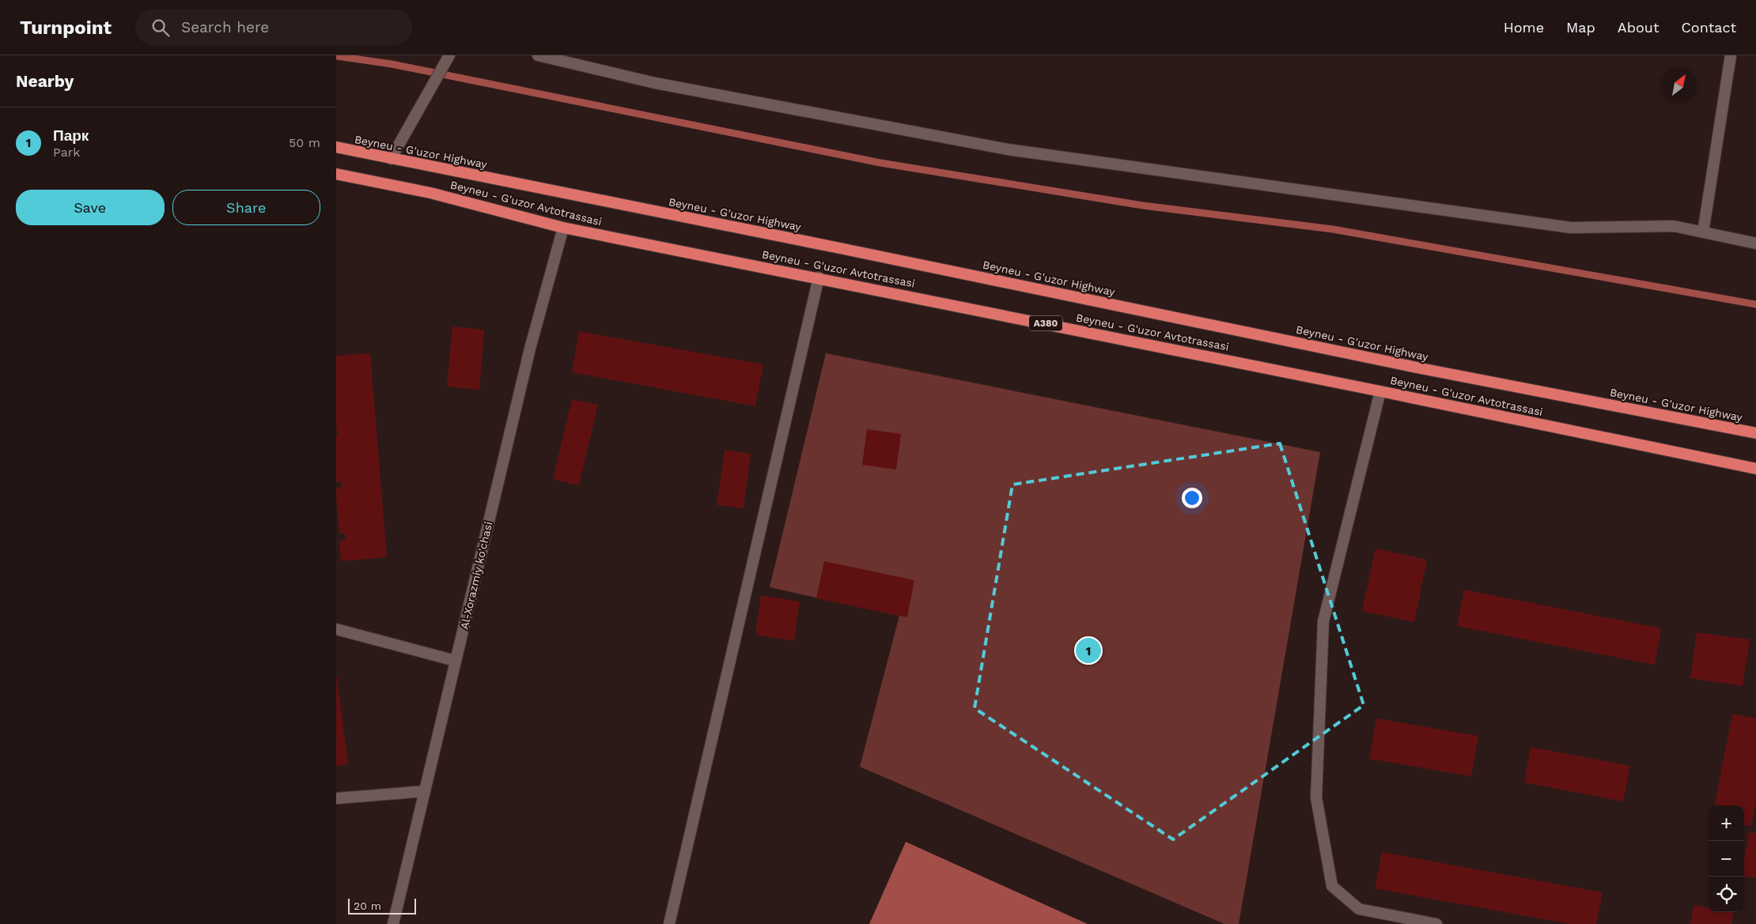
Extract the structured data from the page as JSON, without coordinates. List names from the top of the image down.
{
  "streets": {
    "highway": ["Beyneu - G'uzor Highway", "Beyneu - G'uzor Avtotrassasi", "A380"],
    "street": ["Al-Xorazmiy ko'chasi"]
  },
  "crossings": [
    ["Beyneu - G'uzor Avtotrassasi", "Al-Xorazmiy ko'chasi"]
  ],
  "scale_bar": "20 m",
  "north": "top right",
  "page": {
    "header": "Turnpoint",
    "search": "Search here",
    "nav": [
      "Home",
      "Map",
      "About",
      "Contact"
    ],
    "heading": "Nearby",
    "list": [
      {
        "mark": "1",
        "name": "Парк",
        "note": "Park",
        "value": "50 m"
      }
    ],
    "buttons": ["Save", "Share"],
    "pins": "1",
    "map_buttons": ["+", "−"],
    "scale": "20 m"
  }
}
